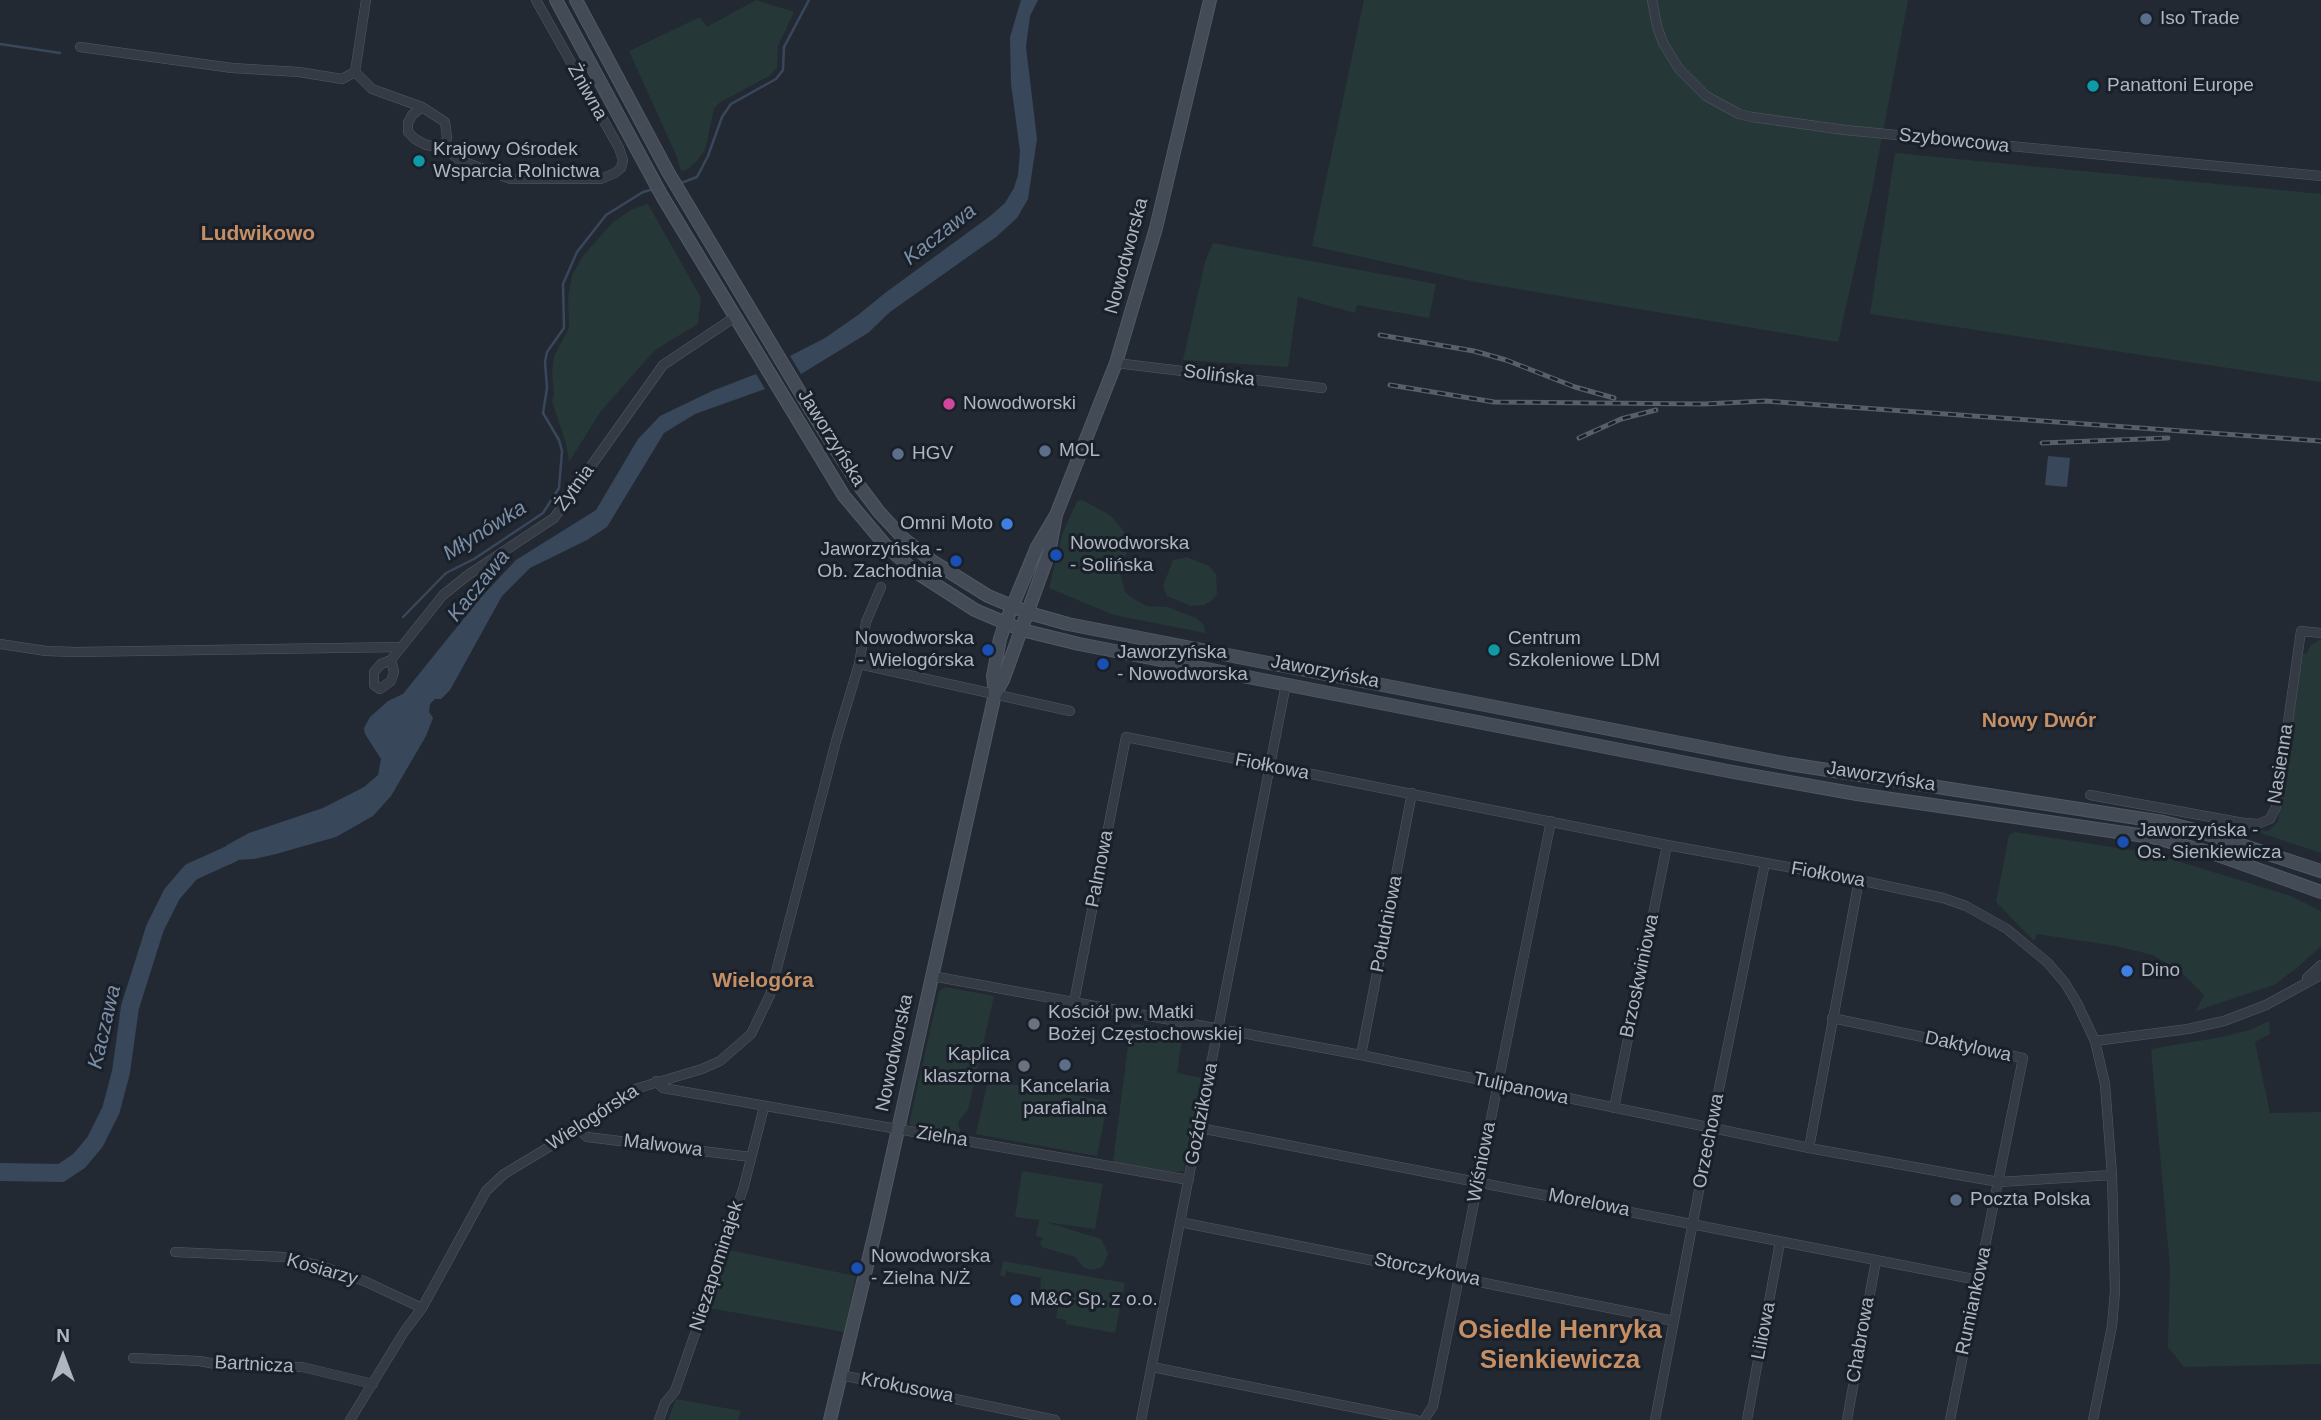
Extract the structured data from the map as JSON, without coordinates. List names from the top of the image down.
{
  "streets": {
    "main road": ["Nowodworska", "Jaworzyńska"],
    "street": [
      "Żniwna",
      "Szybowcowa",
      "Solińska",
      "Żytnia",
      "Nasienna",
      "Fiołkowa",
      "Palmowa",
      "Południowa",
      "Brzoskwiniowa",
      "Daktylowa",
      "Tulipanowa",
      "Goździkowa",
      "Wielogórska",
      "Zielna",
      "Orzechowa",
      "Malwowa",
      "Wiśniowa",
      "Morelowa",
      "Niezapominajek",
      "Kosiarzy",
      "Storczykowa",
      "Rumiankowa",
      "Liliowa",
      "Chabrowa",
      "Bartnicza",
      "Krokusowa"
    ]
  },
  "crossings": [
    ["Nowodworska", "Solińska"],
    ["Nowodworska", "Jaworzyńska"],
    ["Nowodworska", "Tulipanowa"],
    ["Nowodworska", "Zielna"],
    ["Nowodworska", "Krokusowa"],
    ["Jaworzyńska", "Żytnia"],
    ["Jaworzyńska", "Goździkowa"],
    ["Fiołkowa", "Palmowa"],
    ["Fiołkowa", "Południowa"],
    ["Fiołkowa", "Brzoskwiniowa"],
    ["Fiołkowa", "Tulipanowa"],
    ["Fiołkowa", "Goździkowa"],
    ["Fiołkowa", "Orzechowa"],
    ["Fiołkowa", "Wiśniowa"],
    ["Palmowa", "Tulipanowa"],
    ["Południowa", "Tulipanowa"],
    ["Brzoskwiniowa", "Tulipanowa"],
    ["Daktylowa", "Tulipanowa"],
    ["Daktylowa", "Rumiankowa"],
    ["Tulipanowa", "Goździkowa"],
    ["Tulipanowa", "Orzechowa"],
    ["Tulipanowa", "Wiśniowa"],
    ["Tulipanowa", "Rumiankowa"],
    ["Goździkowa", "Zielna"],
    ["Goździkowa", "Morelowa"],
    ["Goździkowa", "Storczykowa"],
    ["Wielogórska", "Zielna"],
    ["Wielogórska", "Malwowa"],
    ["Wielogórska", "Kosiarzy"],
    ["Wielogórska", "Bartnicza"],
    ["Zielna", "Niezapominajek"],
    ["Orzechowa", "Morelowa"],
    ["Orzechowa", "Storczykowa"],
    ["Malwowa", "Niezapominajek"],
    ["Wiśniowa", "Morelowa"],
    ["Wiśniowa", "Storczykowa"],
    ["Morelowa", "Rumiankowa"],
    ["Morelowa", "Liliowa"],
    ["Morelowa", "Chabrowa"]
  ],
  "districts": [
    "Ludwikowo",
    "Nowy Dwór",
    "Wielogóra",
    "Osiedle Henryka Sienkiewicza"
  ],
  "water": ["Kaczawa", "Młynówka"],
  "places": [
    "Iso Trade",
    "Panattoni Europe",
    "Krajowy Ośrodek Wsparcia Rolnictwa",
    "Nowodworski",
    "MOL",
    "HGV",
    "Omni Moto",
    "Nowodworska - Solińska",
    "Jaworzyńska - Ob. Zachodnia",
    "Nowodworska - Wielogórska",
    "Centrum Szkoleniowe LDM",
    "Jaworzyńska - Nowodworska",
    "Jaworzyńska - Os. Sienkiewicza",
    "Dino",
    "Kościół pw. Matki Bożej Częstochowskiej",
    "Kancelaria parafialna",
    "Kaplica klasztorna",
    "Poczta Polska",
    "Nowodworska - Zielna N/Ż",
    "M&C Sp. z o.o."
  ],
  "north": "top"
}
